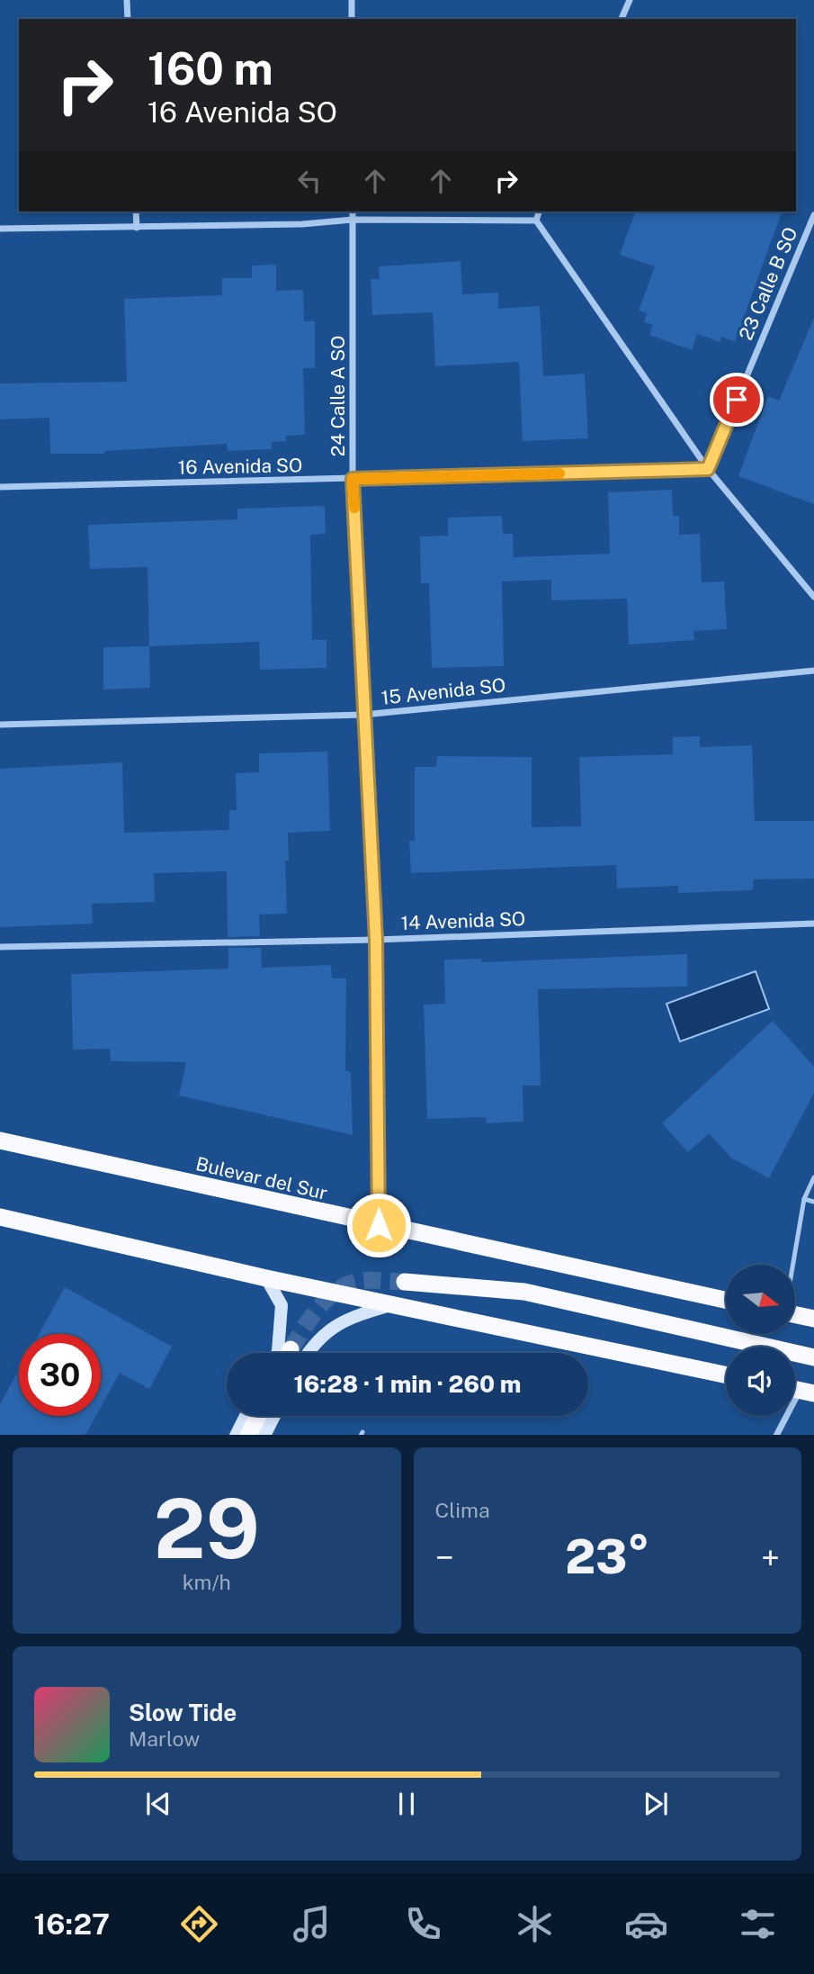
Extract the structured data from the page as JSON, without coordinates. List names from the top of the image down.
{
  "streets": {
    "highway": ["Bulevar del Sur"],
    "street": [
      "23 Calle B SO",
      "24 Calle A SO",
      "16 Avenida SO",
      "15 Avenida SO",
      "14 Avenida SO"
    ]
  },
  "crossings": [
    ["23 Calle B SO", "16 Avenida SO"],
    ["24 Calle A SO", "16 Avenida SO"],
    ["24 Calle A SO", "15 Avenida SO"],
    ["24 Calle A SO", "14 Avenida SO"],
    ["24 Calle A SO", "Bulevar del Sur"]
  ],
  "north": "right",
  "page": {
    "turn": ["160 m", "16 Avenida SO"],
    "limit": "30",
    "trip": "16:28 · 1 min · 260 m",
    "tile": [
      ["29", "km/h"],
      "Clima"
    ],
    "heat": ["−", "23°", "+"],
    "song": ["Slow Tide", "Marlow"],
    "tabs": "16:27"
  }
}
